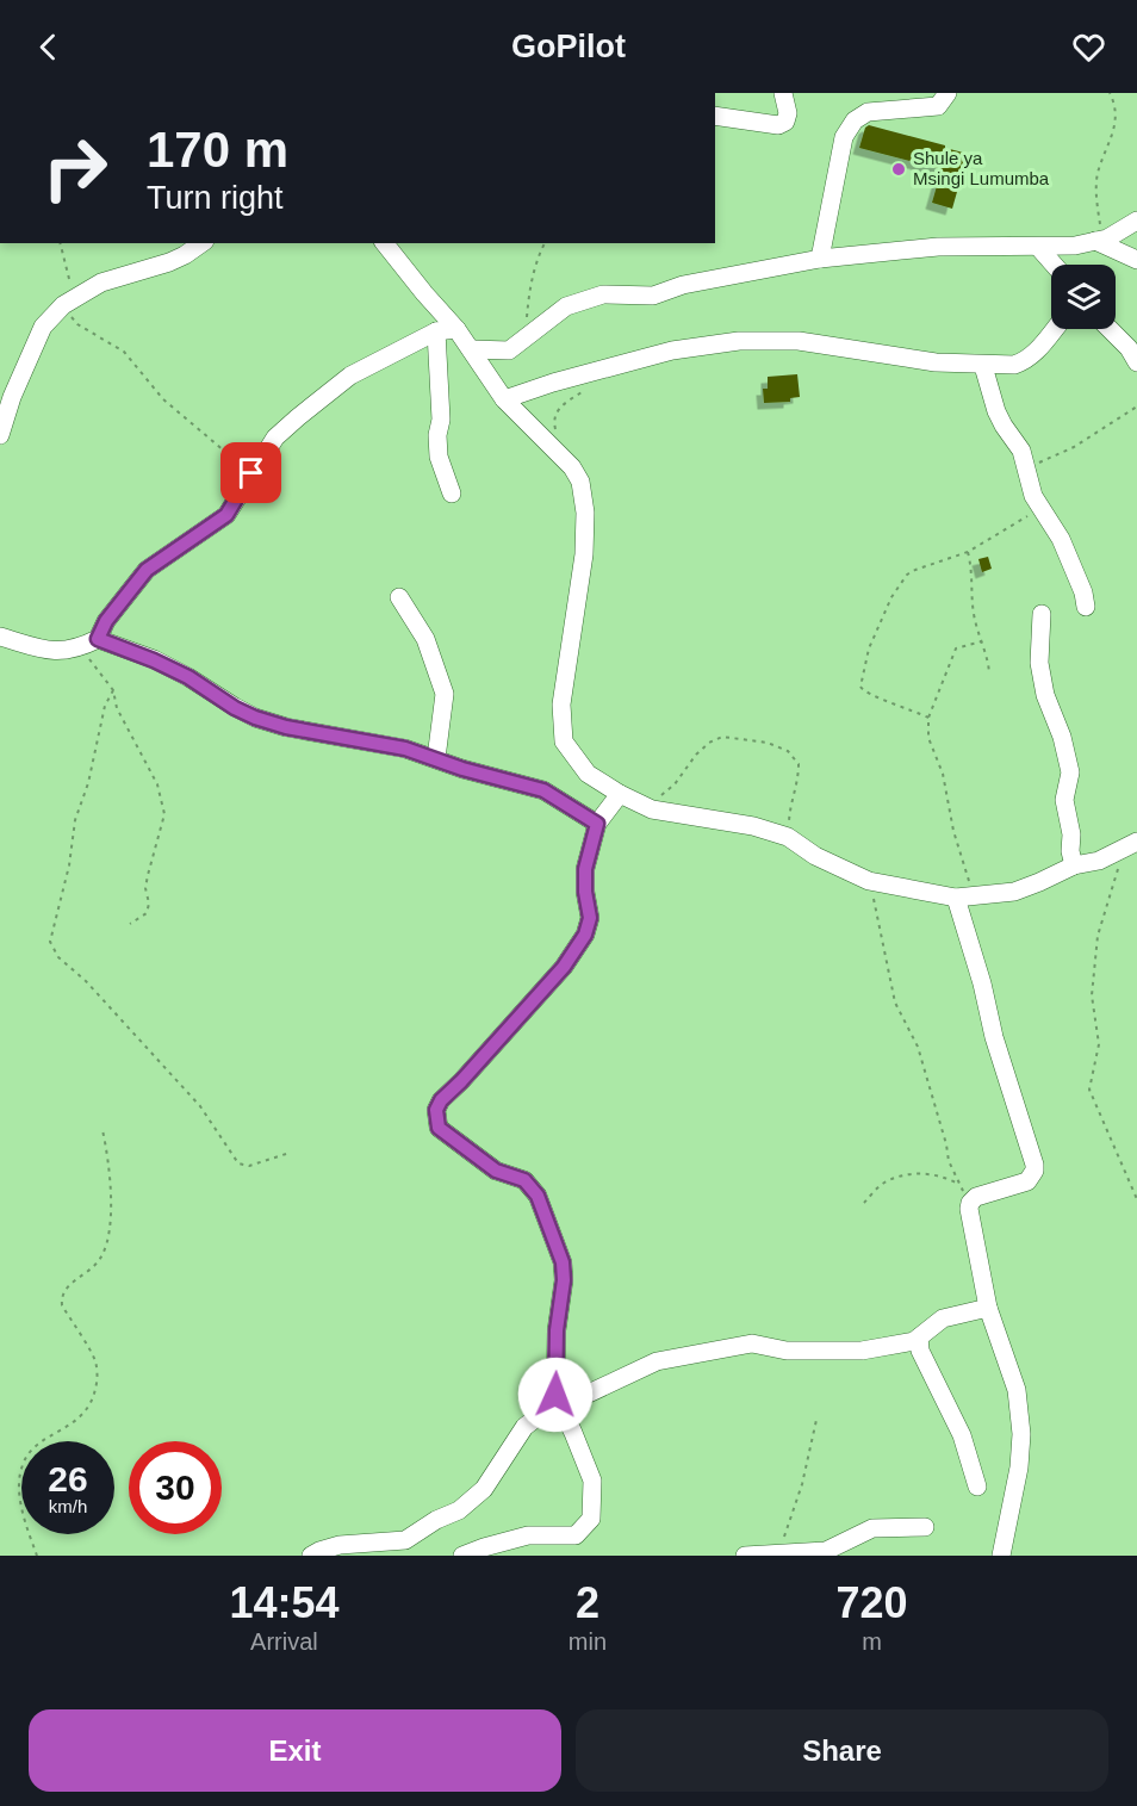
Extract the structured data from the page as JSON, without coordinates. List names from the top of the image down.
{
  "places": ["Shule ya Msingi Lumumba"],
  "page": {
    "header": "GoPilot",
    "turn": ["170 m", "Turn right"],
    "speed": "26 km/h",
    "limit": "30",
    "eta": [
      "14:54",
      "Arrival",
      "2",
      "min",
      "720",
      "m"
    ],
    "buttons": ["Exit", "Share"]
  }
}
